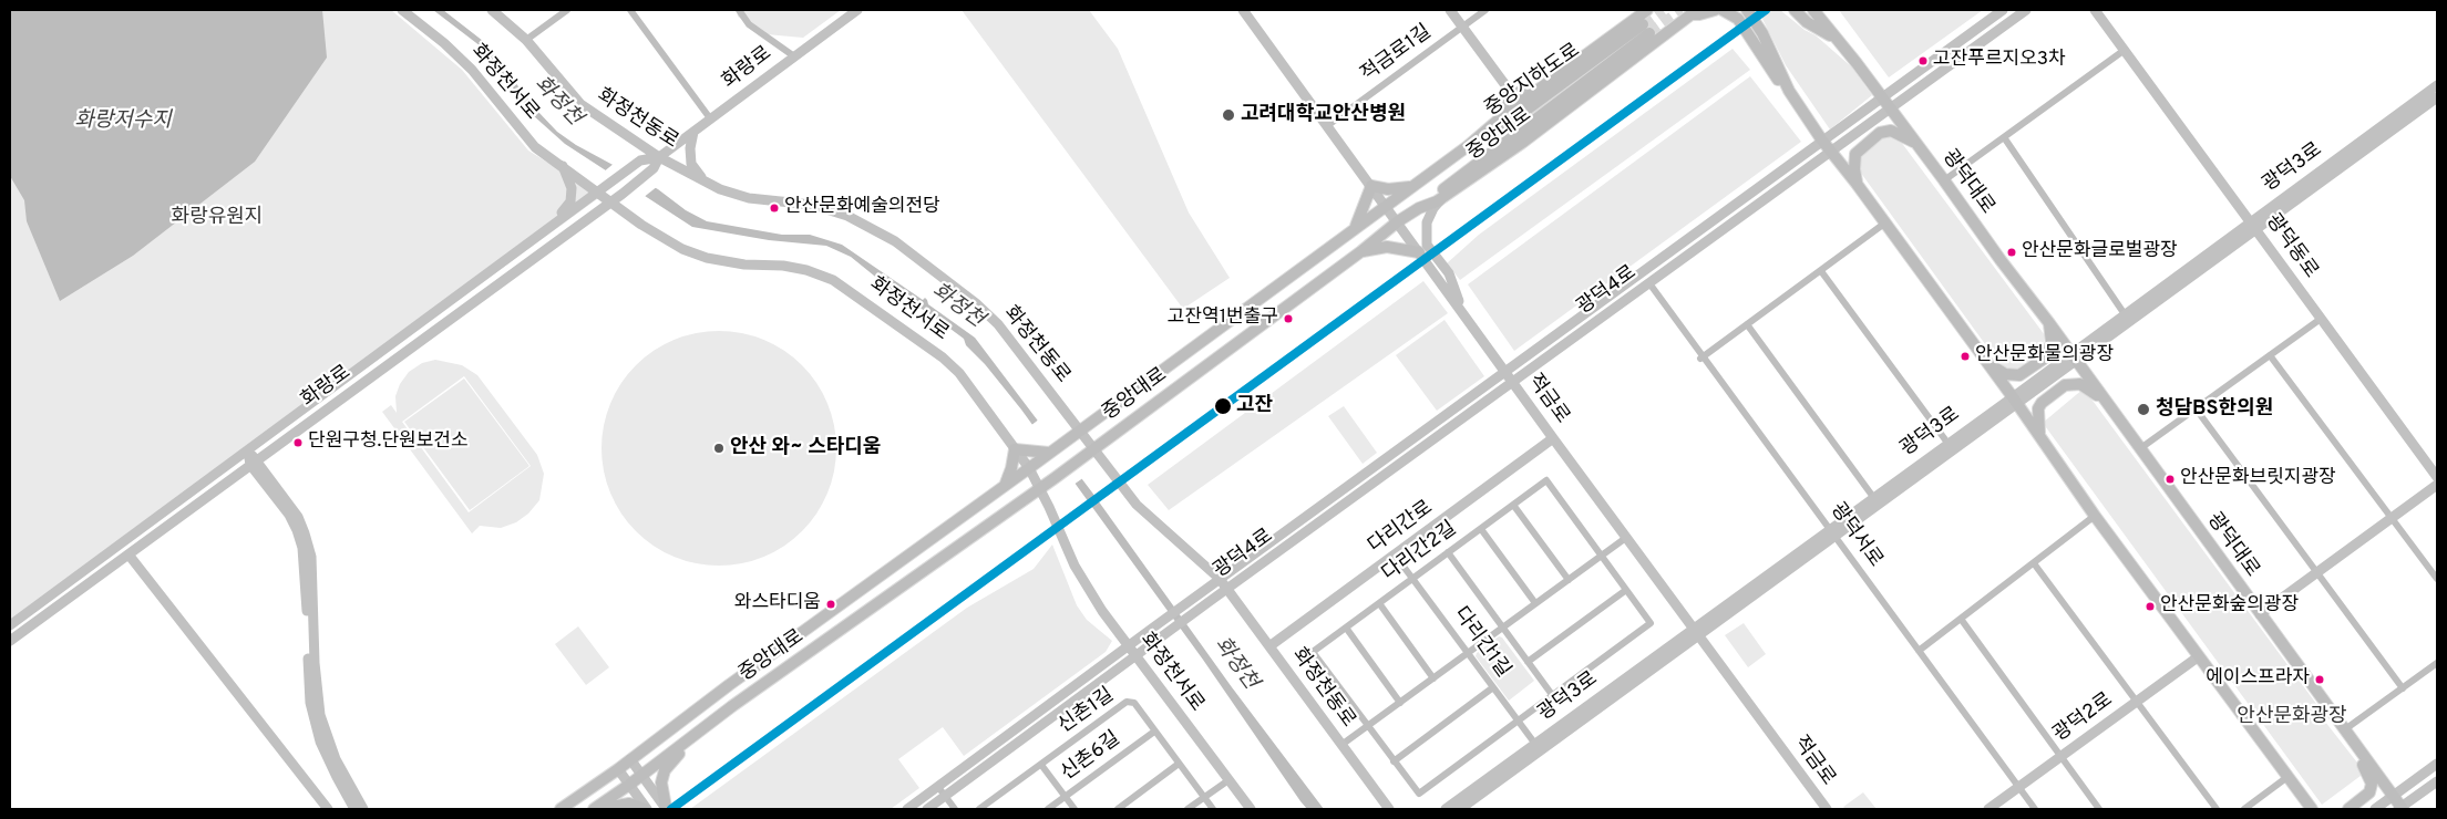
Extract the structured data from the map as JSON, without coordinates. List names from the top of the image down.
{
  "streets": {
    "main road": ["중앙지하도로", "중앙대로", "광덕대로"],
    "street": [
      "적금로1길",
      "화랑로",
      "화정천서로",
      "화정천동로",
      "광덕3로",
      "광덕동로",
      "광덕4로",
      "적금로",
      "다리간로",
      "광덕서로",
      "다리간2길",
      "다리간1길",
      "신촌1길",
      "광덕2로",
      "신촌6길"
    ]
  },
  "crossings": [
    ["적금로1길", "적금로"],
    ["화랑로", "화정천서로"],
    ["화랑로", "화정천동로"],
    ["중앙지하도로", "중앙대로"],
    ["화정천서로", "중앙대로"],
    ["화정천서로", "광덕4로"],
    ["화정천동로", "중앙대로"],
    ["화정천동로", "광덕4로"],
    ["화정천동로", "다리간로"],
    ["중앙대로", "적금로"],
    ["광덕3로", "광덕대로"],
    ["광덕3로", "광덕동로"],
    ["광덕3로", "적금로"],
    ["광덕3로", "광덕서로"],
    ["광덕3로", "다리간1길"],
    ["광덕대로", "광덕4로"],
    ["광덕4로", "적금로"],
    ["광덕4로", "광덕서로"],
    ["적금로", "다리간로"],
    ["다리간로", "다리간1길"],
    ["광덕서로", "광덕2로"],
    ["다리간2길", "다리간1길"],
    ["신촌1길", "신촌6길"]
  ],
  "water": ["화정천", "화랑저수지"],
  "parks": ["화랑유원지", "안산문화광장"],
  "places": [
    "고잔푸르지오3차",
    "고려대학교안산병원",
    "안산문화예술의전당",
    "안산문화글로벌광장",
    "고잔역1번출구",
    "안산문화물의광장",
    "고잔",
    "청담BS한의원",
    "단원구청.단원보건소",
    "안산 와~ 스타디움",
    "안산문화브릿지광장",
    "와스타디움",
    "안산문화숲의광장",
    "에이스프라자"
  ]
}
